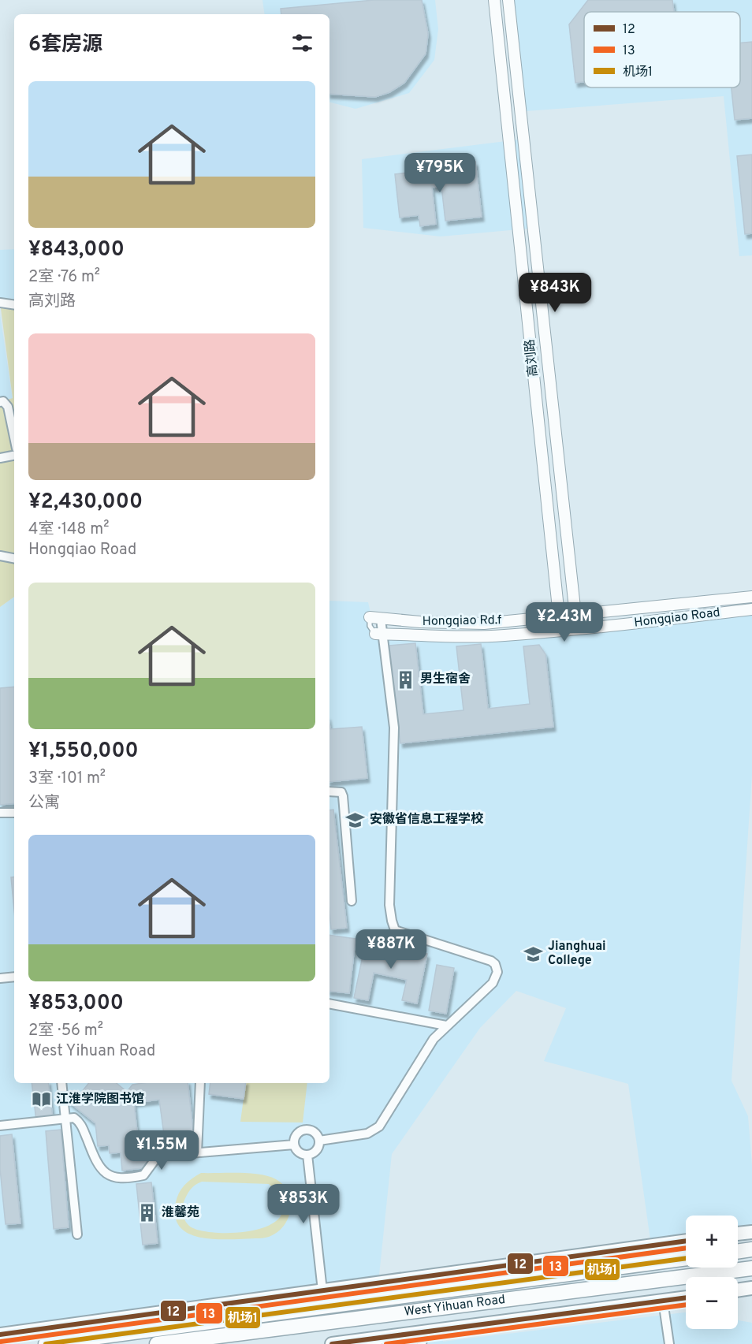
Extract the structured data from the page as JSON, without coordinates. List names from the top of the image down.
{
  "streets": {
    "highway": ["West Yihuan Road"],
    "street": ["高刘路", "Hongqiao Road", "Hongqiao Rd.f"]
  },
  "crossings": [
    ["高刘路", "Hongqiao Road"],
    ["高刘路", "Hongqiao Rd.f"]
  ],
  "places": {
    "building": ["男生宿舍", "淮馨苑"],
    "school or university": ["安徽省信息工程学校", "Jianghuai College"],
    "library": ["江淮学院图书馆"]
  },
  "lines": ["transit line 12", "transit line 13", "transit line 机场1"],
  "legend": ["12", "13", "机场1"],
  "page": {
    "heading": "6套房源",
    "list": [
      {
        "name": "¥843,000",
        "note": "2室 · 76 m² · 高刘路"
      },
      {
        "name": "¥2,430,000",
        "note": "4室 · 148 m² · Hongqiao Road"
      },
      {
        "name": "¥1,550,000",
        "note": "3室 · 101 m² · 公寓"
      },
      {
        "name": "¥853,000",
        "note": "2室 · 56 m² · West Yihuan Road"
      }
    ],
    "price": [
      "¥795K",
      "¥843K",
      "¥2.43M",
      "¥887K",
      "¥1.55M",
      "¥853K"
    ],
    "map_buttons": ["+", "−"]
  }
}
